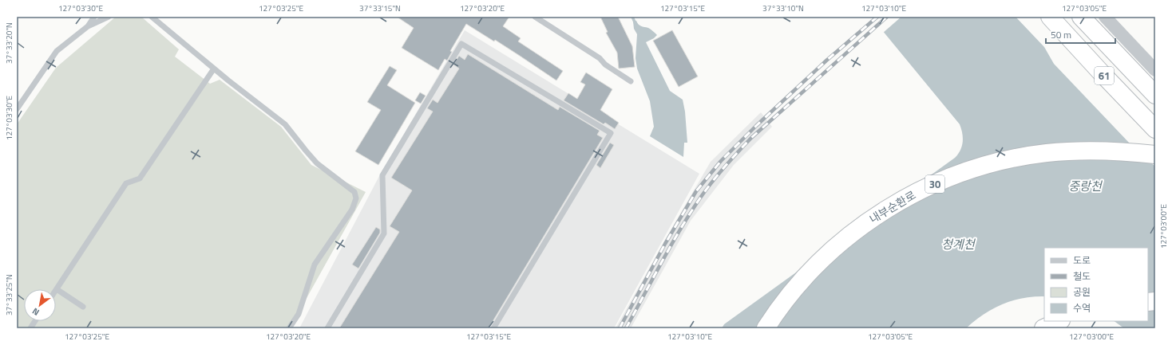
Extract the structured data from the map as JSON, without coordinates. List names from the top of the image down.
{
  "streets": {
    "highway": ["61", "30", "내부순환로"]
  },
  "water": ["중랑천", "청계천"],
  "legend": [
    "도로",
    "철도",
    "공원",
    "수역"
  ],
  "scale_bar": "50 m",
  "north": "bottom left",
  "coordinates": [
    "127°03'30\"E",
    "127°03'25\"E",
    "37°33'15\"N",
    "127°03'20\"E",
    "127°03'15\"E",
    "37°33'10\"N",
    "127°03'10\"E",
    "127°03'05\"E",
    "37°33'20\"N",
    "127°03'00\"E",
    "37°33'25\"N"
  ]
}
